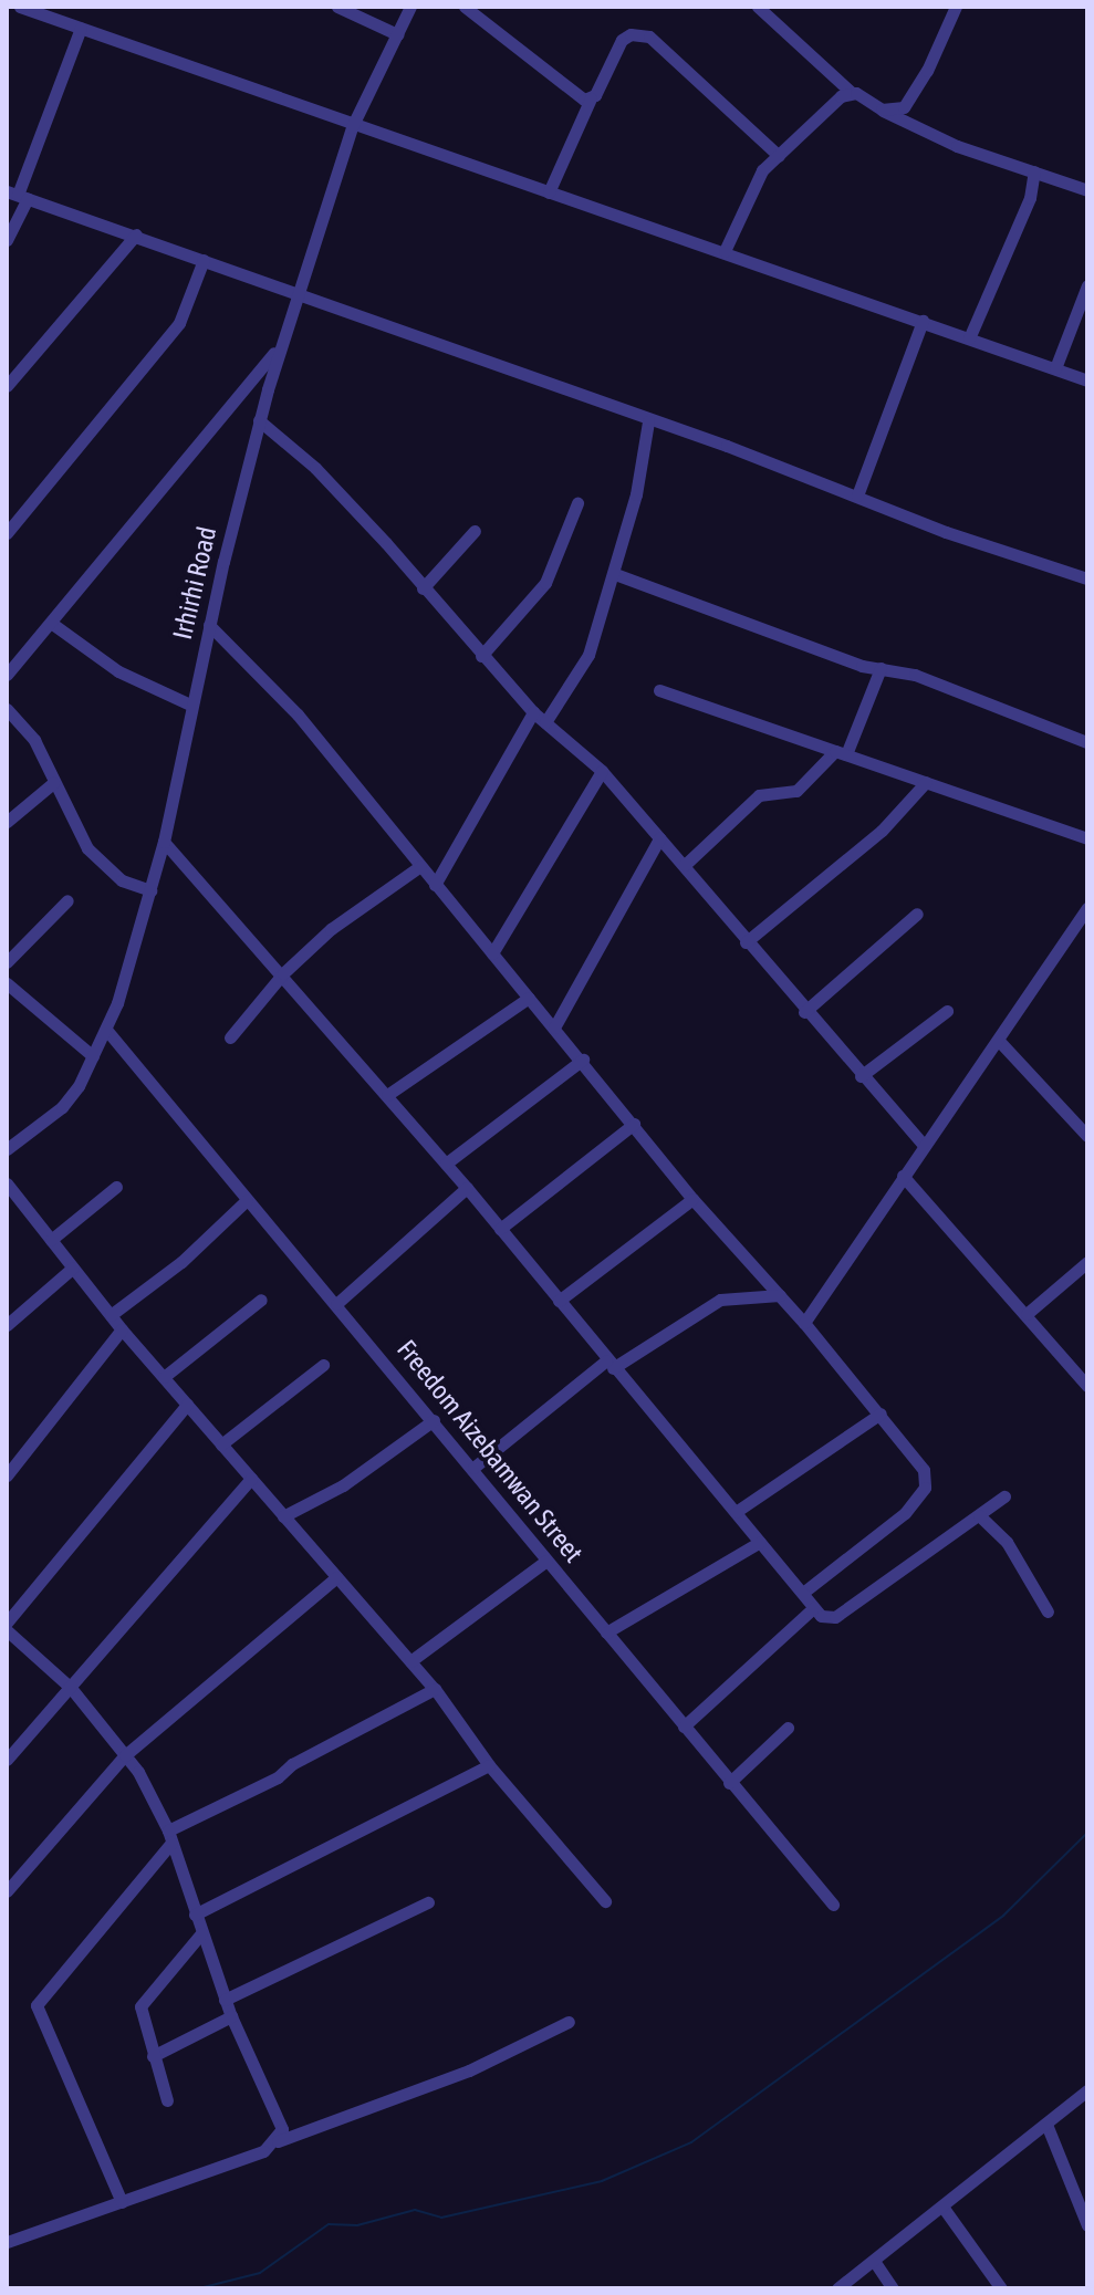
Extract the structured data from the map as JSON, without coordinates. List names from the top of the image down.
{
  "streets": {
    "street": ["Irhirhi Road", "Freedom Aizebamwan Street"]
  },
  "crossings": [
    ["Irhirhi Road", "Freedom Aizebamwan Street"]
  ]
}
